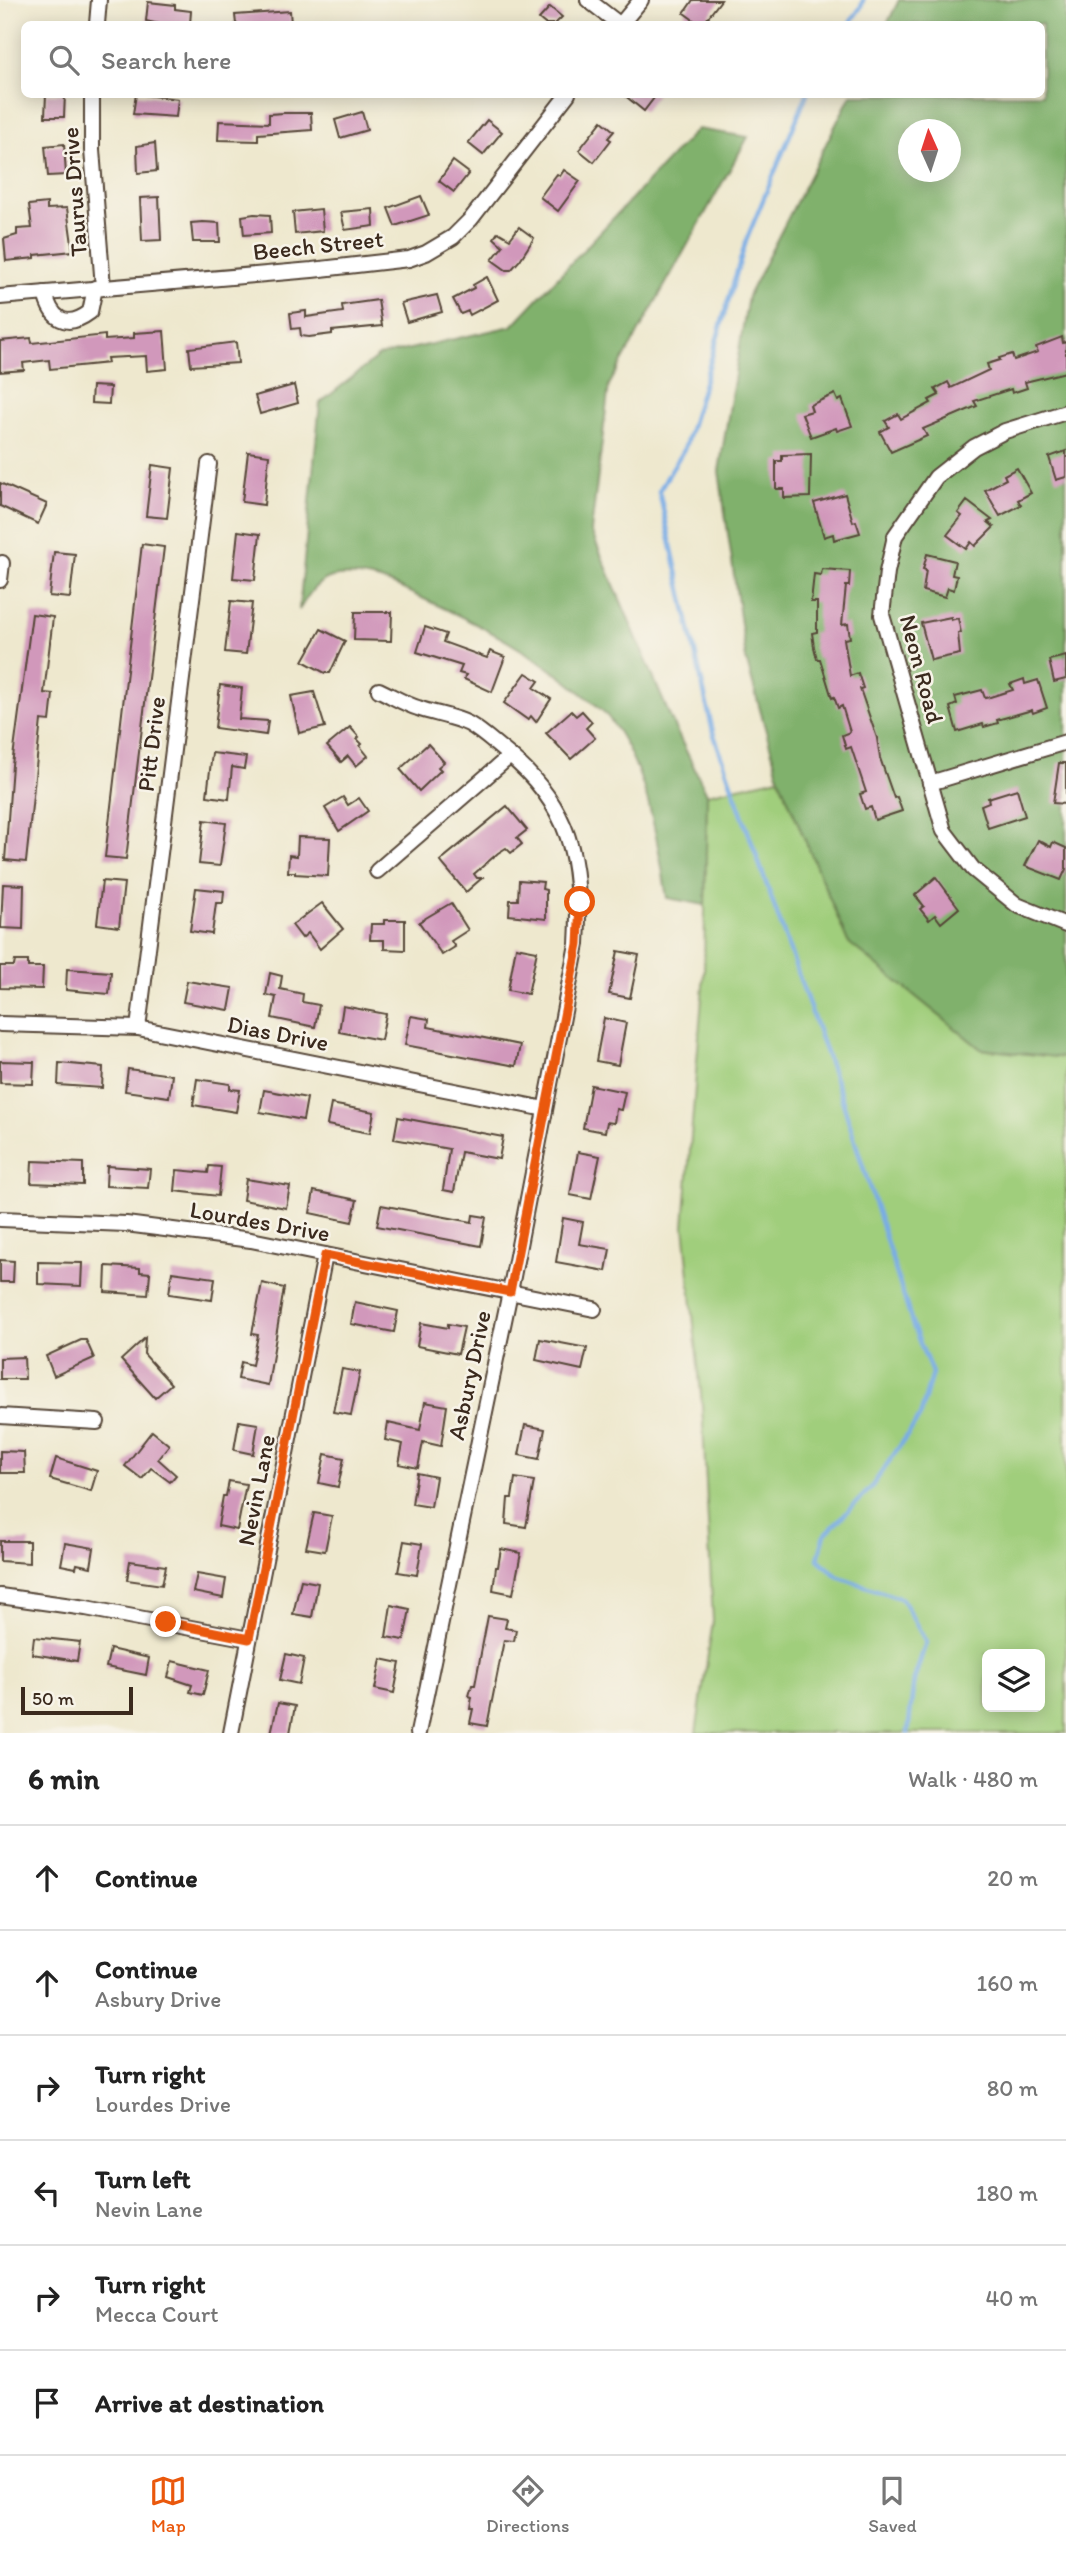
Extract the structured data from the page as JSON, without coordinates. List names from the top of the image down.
{
  "streets": {
    "street": [
      "Taurus Drive",
      "Beech Street",
      "Neon Road",
      "Pitt Drive",
      "Dias Drive",
      "Lourdes Drive",
      "Asbury Drive",
      "Nevin Lane"
    ]
  },
  "crossings": [
    ["Taurus Drive", "Beech Street"],
    ["Pitt Drive", "Dias Drive"],
    ["Dias Drive", "Asbury Drive"],
    ["Lourdes Drive", "Asbury Drive"],
    ["Lourdes Drive", "Nevin Lane"]
  ],
  "scale_bar": "50 m",
  "north": "top",
  "page": {
    "search": "Search here",
    "scale": "50 m",
    "heading": ["6 min", "Walk · 480 m"],
    "list": [
      ["Continue", "20 m"],
      ["Continue", "Asbury Drive", "160 m"],
      ["Turn right", "Lourdes Drive", "80 m"],
      ["Turn left", "Nevin Lane", "180 m"],
      ["Turn right", "Mecca Court", "40 m"],
      "Arrive at destination"
    ],
    "nav": ["Map", "Directions", "Saved"]
  }
}
